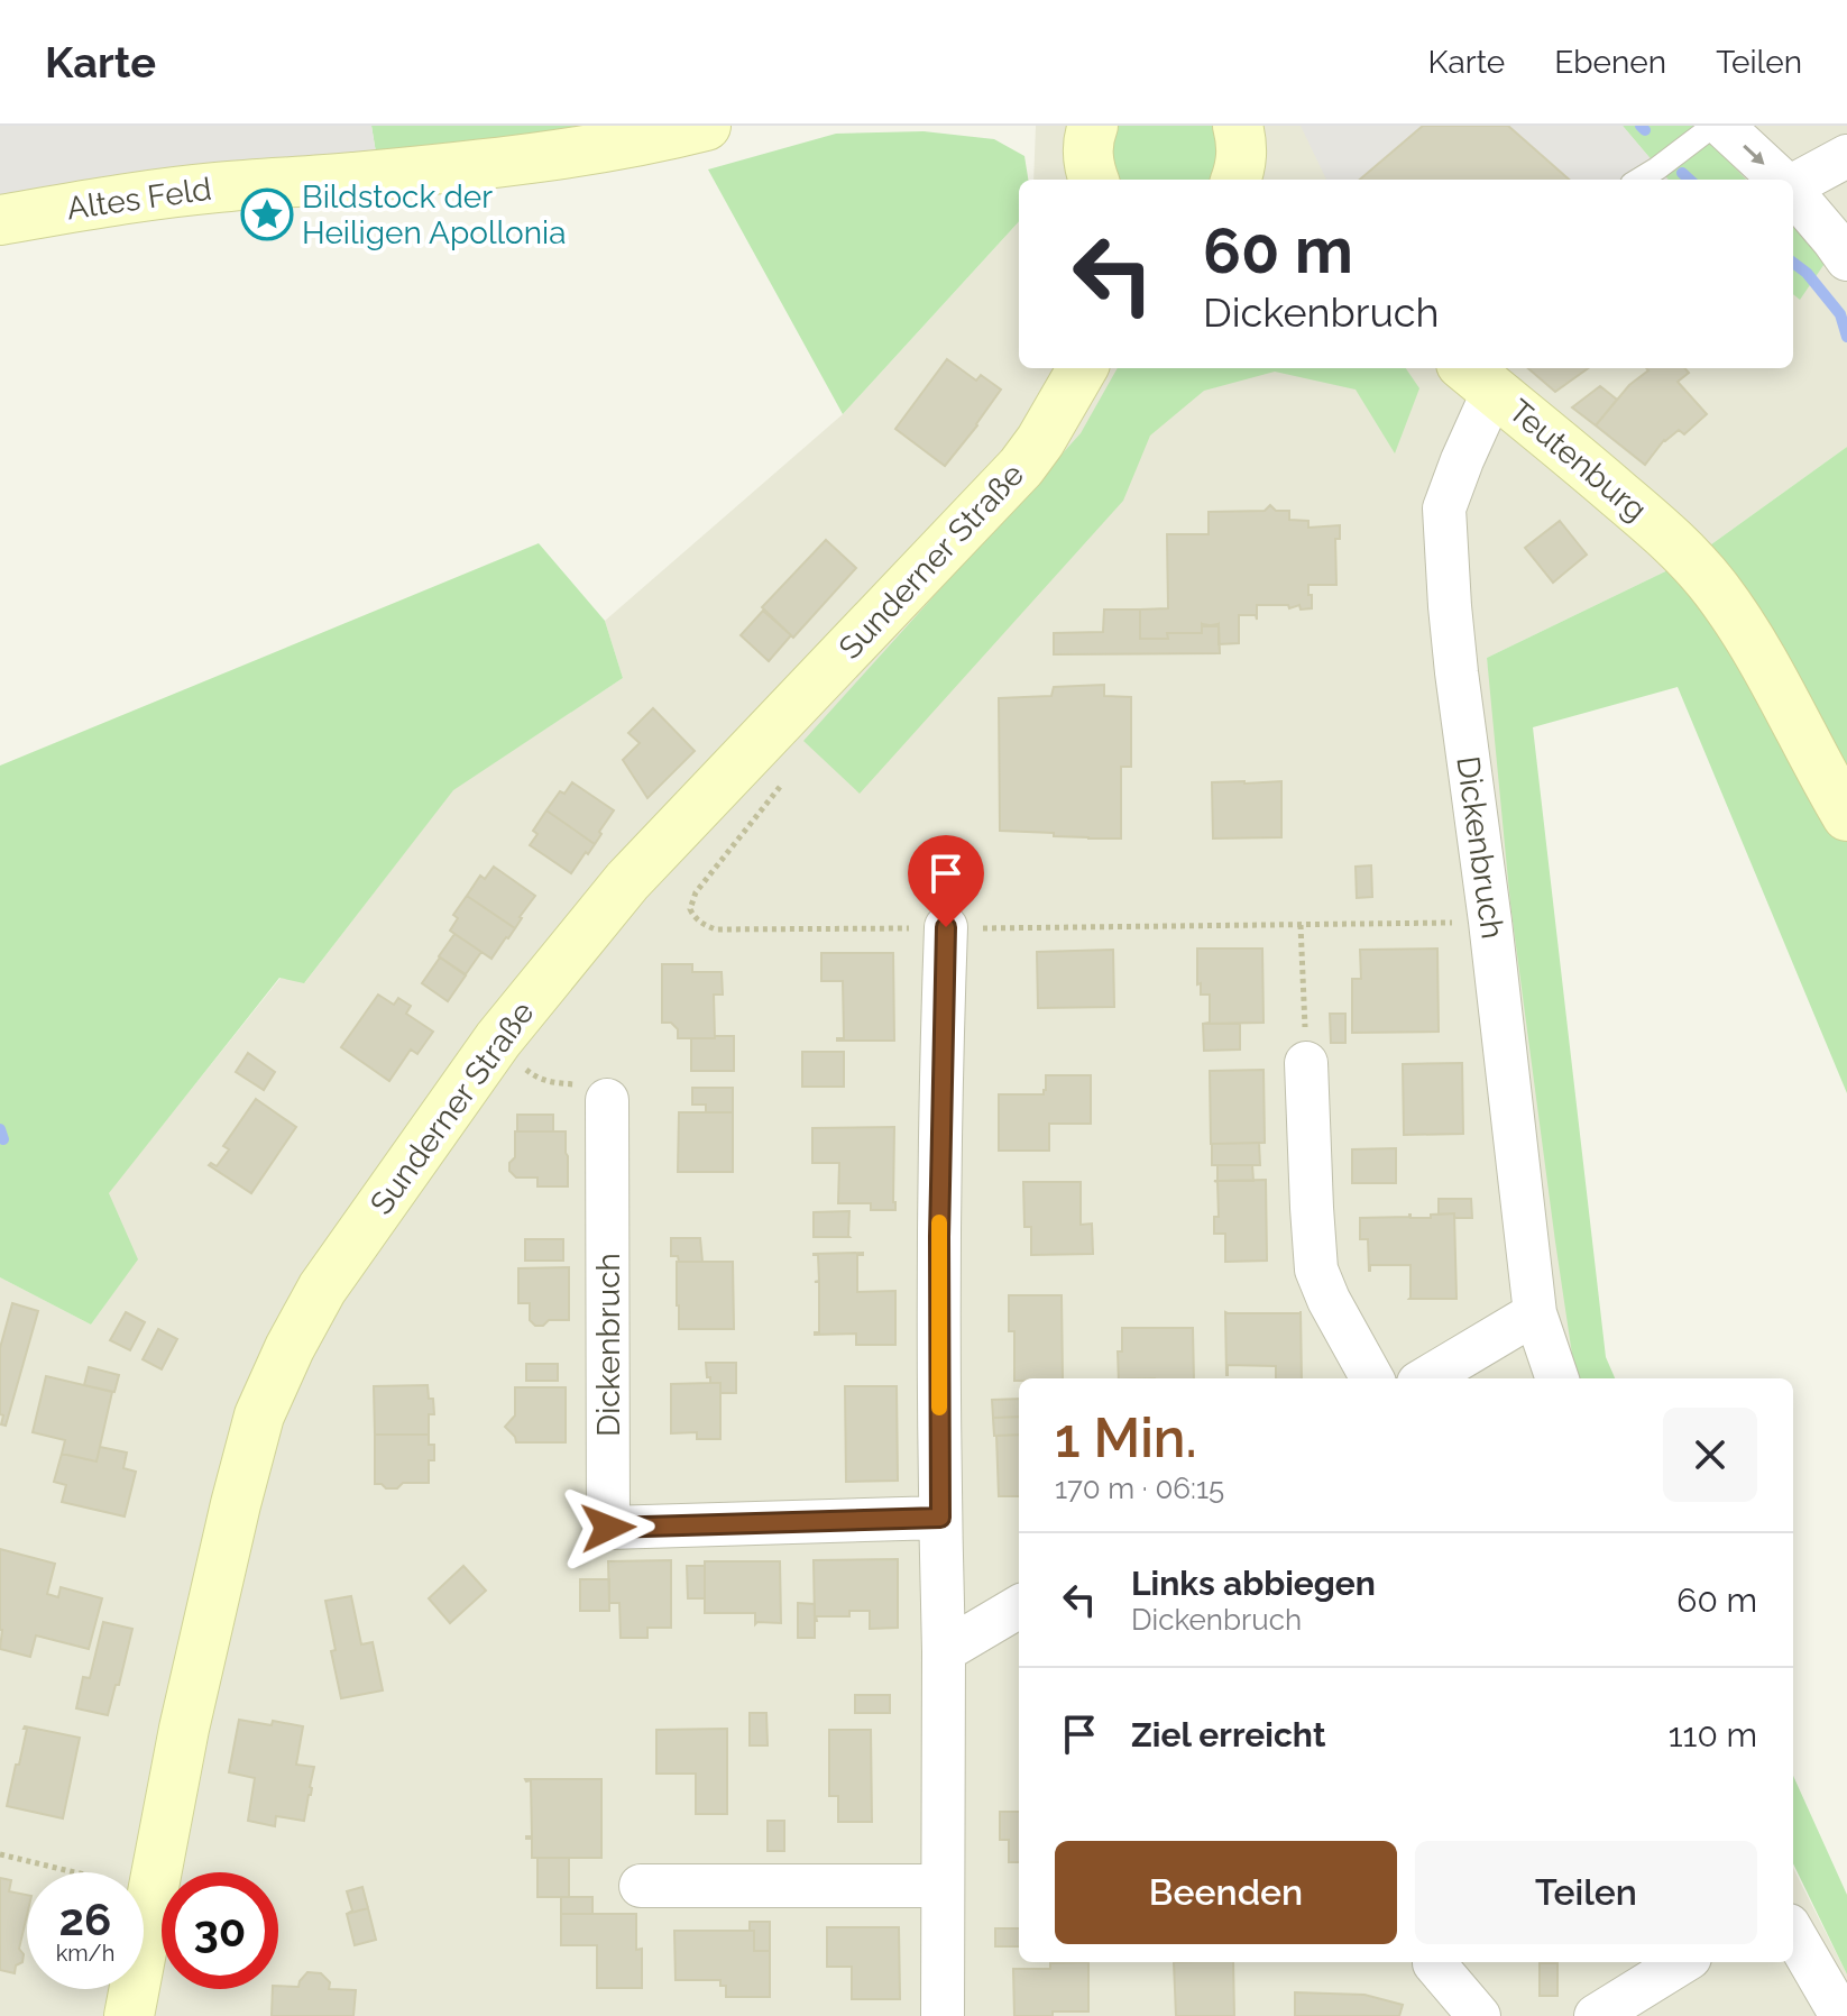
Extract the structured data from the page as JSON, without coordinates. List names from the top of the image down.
{
  "streets": {
    "main road": ["Altes Feld", "Teutenburg", "Sunderner Straße"],
    "street": ["Dickenbruch"]
  },
  "crossings": [
    ["Teutenburg", "Dickenbruch"]
  ],
  "places": {
    "place": ["Bildstock der Heiligen Apollonia"]
  },
  "page": {
    "header": "Karte",
    "nav": ["Karte", "Ebenen", "Teilen"],
    "turn": ["60 m", "Dickenbruch"],
    "heading": ["1 Min.", "170 m · 06:15"],
    "list": [
      {
        "name": "Links abbiegen",
        "note": "Dickenbruch",
        "value": "60 m"
      },
      {
        "name": "Ziel erreicht",
        "value": "110 m"
      }
    ],
    "buttons": ["Beenden", "Teilen"],
    "speed": "26 km/h",
    "limit": "30"
  }
}
